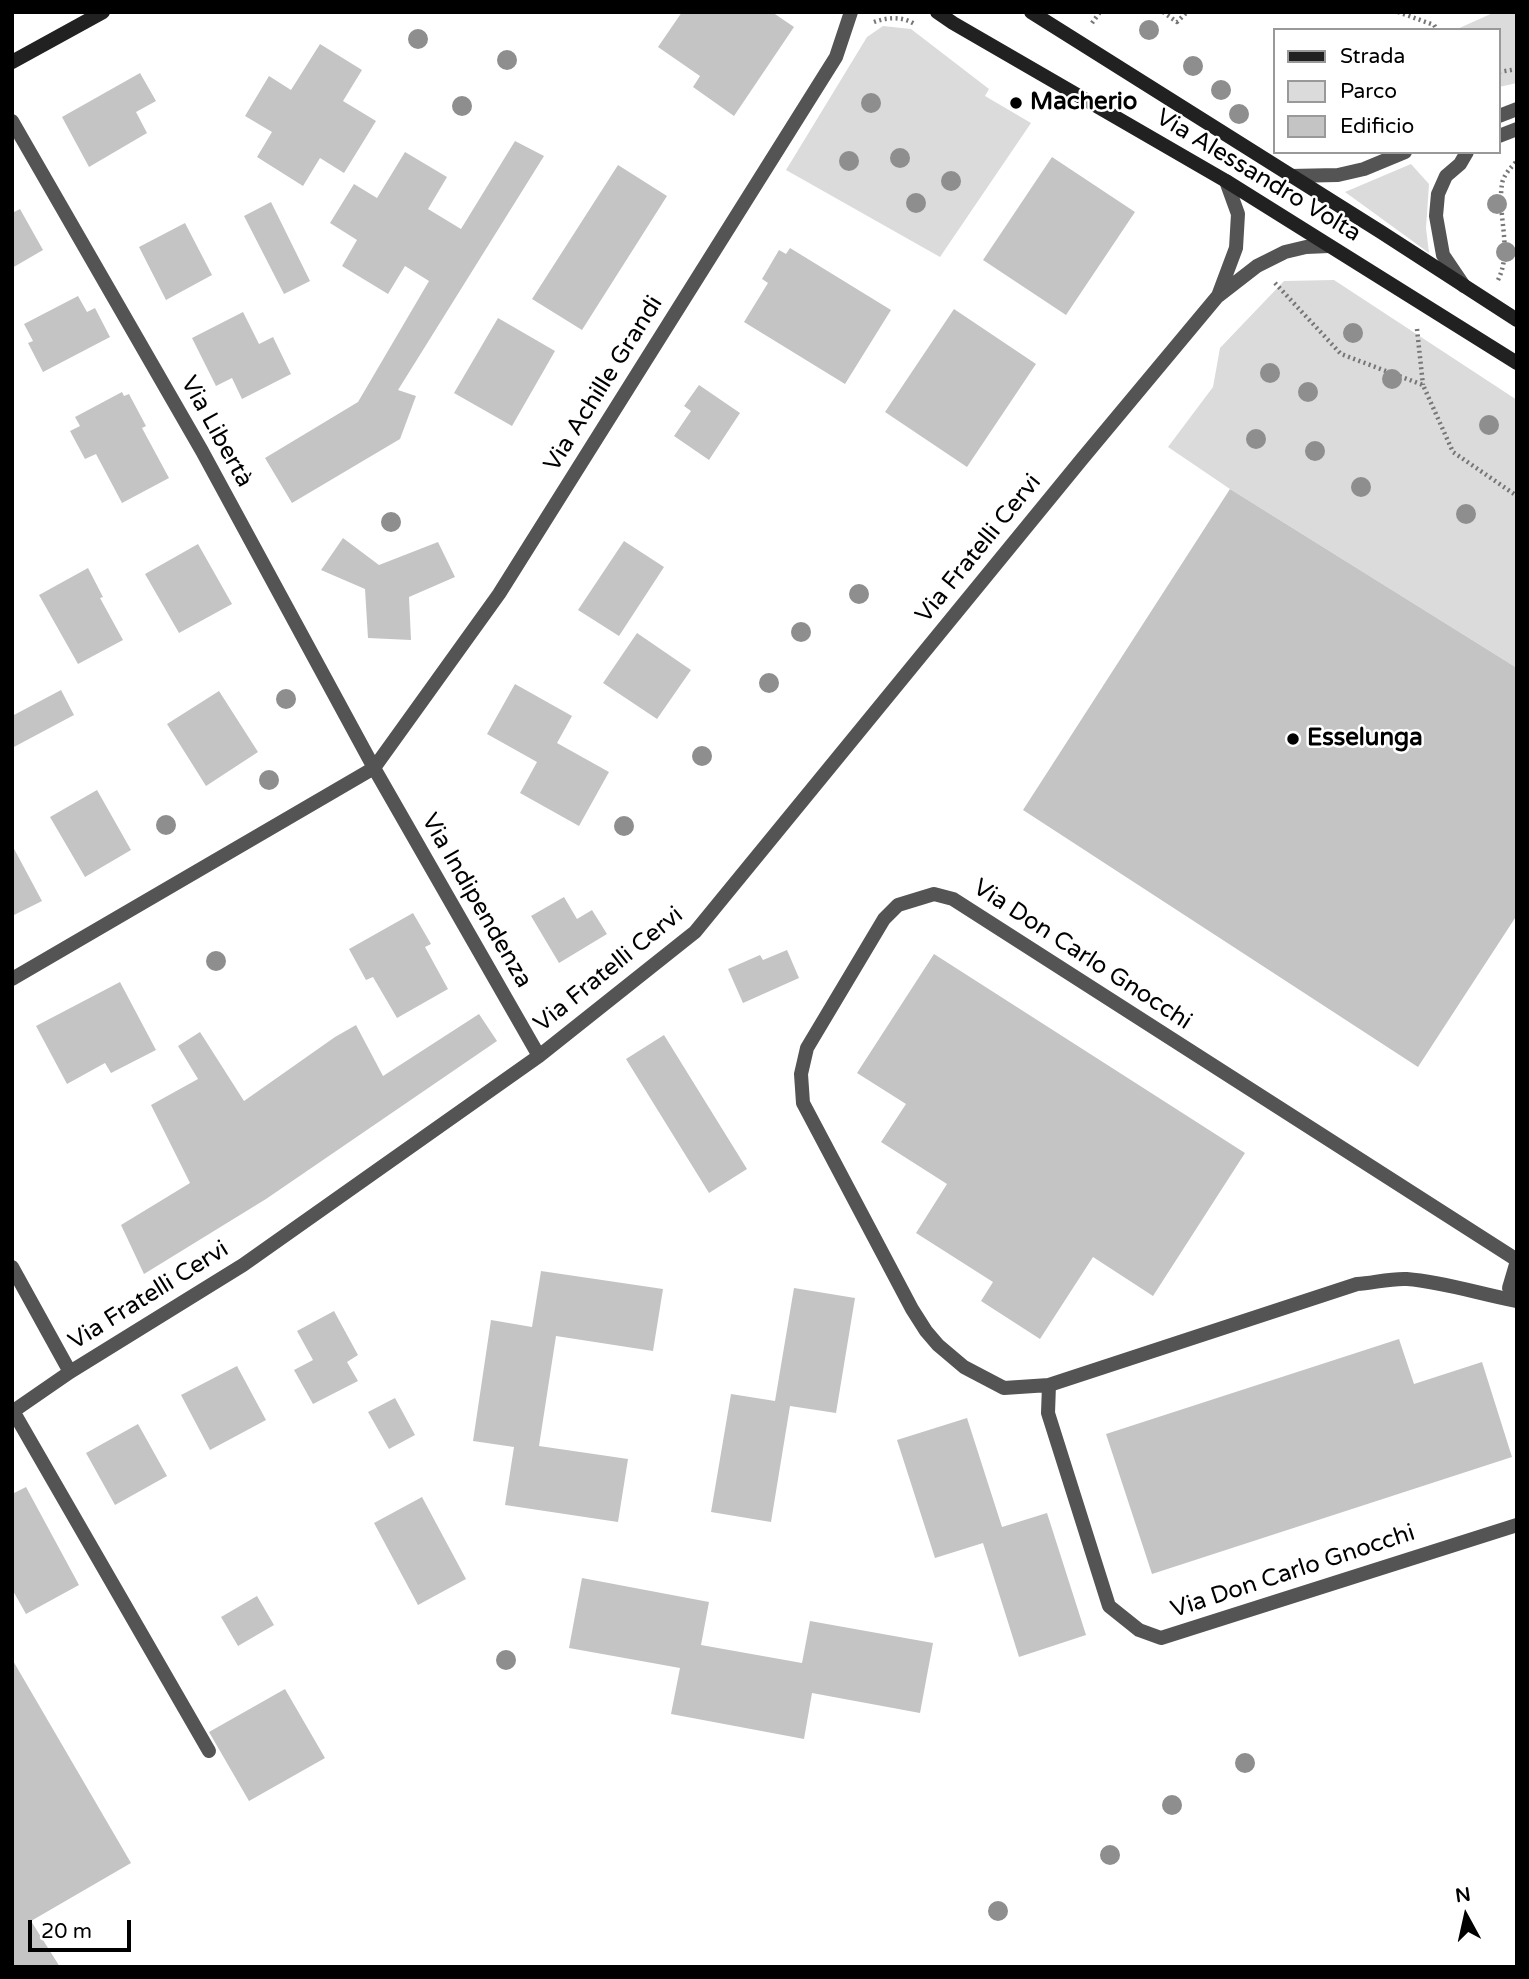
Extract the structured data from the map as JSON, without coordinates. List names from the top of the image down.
{
  "streets": {
    "main road": ["Via Alessandro Volta"],
    "street": [
      "Via Achille Grandi",
      "Via Libertà",
      "Via Fratelli Cervi",
      "Via Indipendenza",
      "Via Don Carlo Gnocchi"
    ]
  },
  "crossings": [
    ["Via Alessandro Volta", "Via Fratelli Cervi"],
    ["Via Achille Grandi", "Via Libertà"],
    ["Via Achille Grandi", "Via Indipendenza"],
    ["Via Libertà", "Via Indipendenza"],
    ["Via Fratelli Cervi", "Via Indipendenza"]
  ],
  "places": ["Macherio", "Esselunga"],
  "legend": ["Strada", "Parco", "Edificio"],
  "scale_bar": "20 m",
  "north": "top"
}
